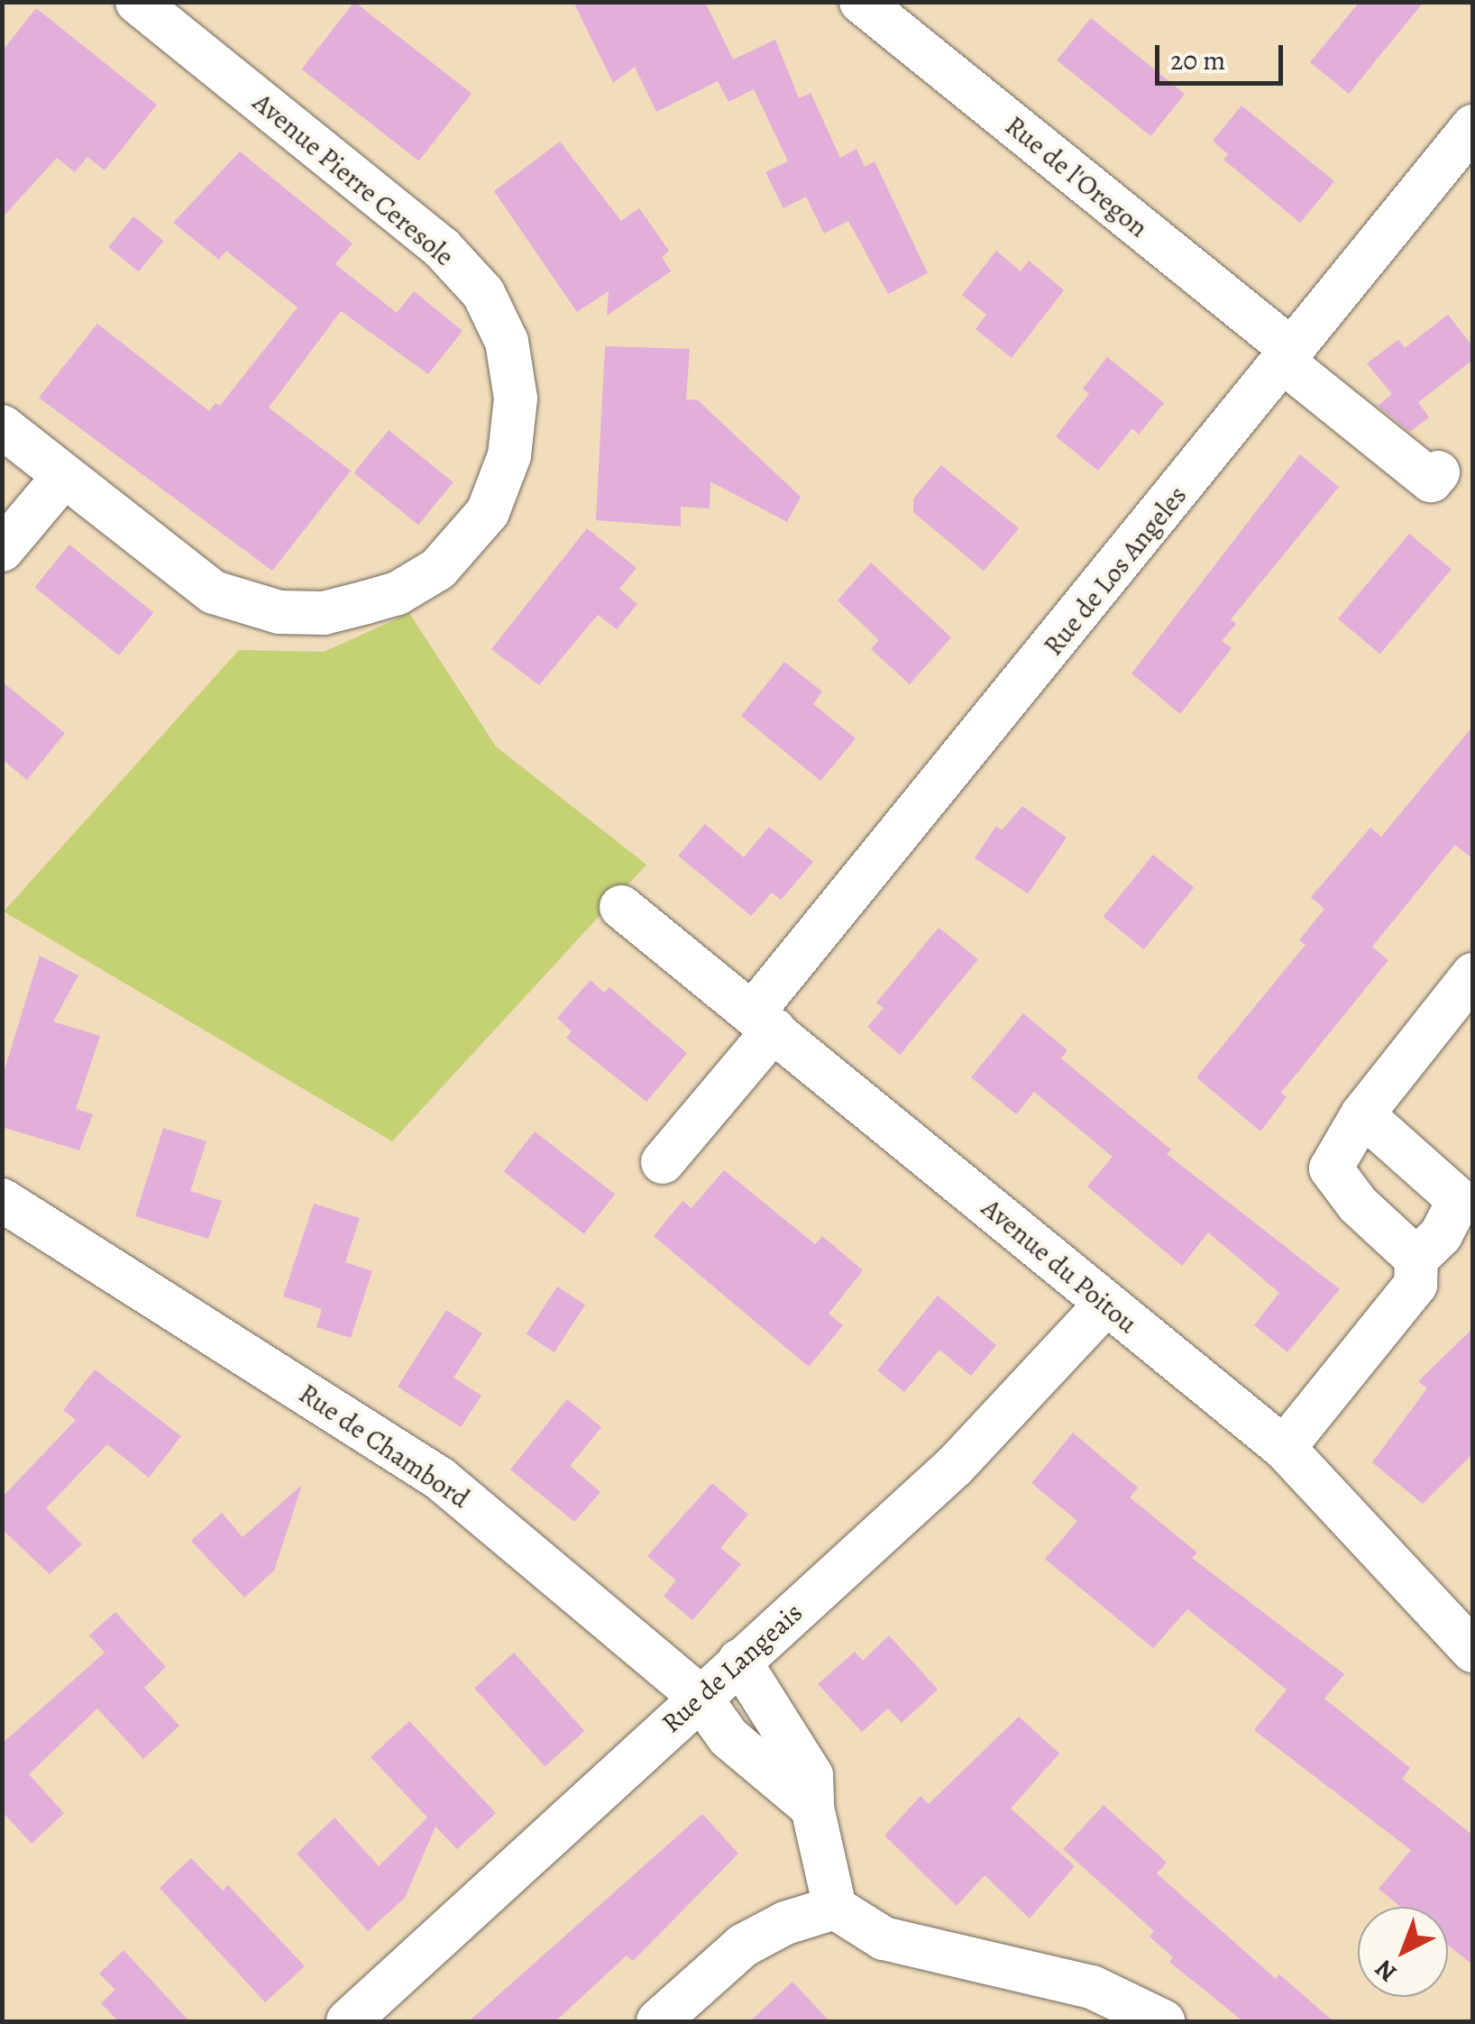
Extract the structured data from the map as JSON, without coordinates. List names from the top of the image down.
{
  "streets": {
    "street": [
      "Rue de l'Oregon",
      "Avenue Pierre Ceresole",
      "Rue de Los Angeles",
      "Avenue du Poitou",
      "Rue de Chambord",
      "Rue de Langeais"
    ]
  },
  "crossings": [
    ["Rue de l'Oregon", "Rue de Los Angeles"],
    ["Rue de Los Angeles", "Avenue du Poitou"],
    ["Avenue du Poitou", "Rue de Langeais"],
    ["Rue de Chambord", "Rue de Langeais"]
  ],
  "scale_bar": "20 m",
  "north": "bottom left"
}
